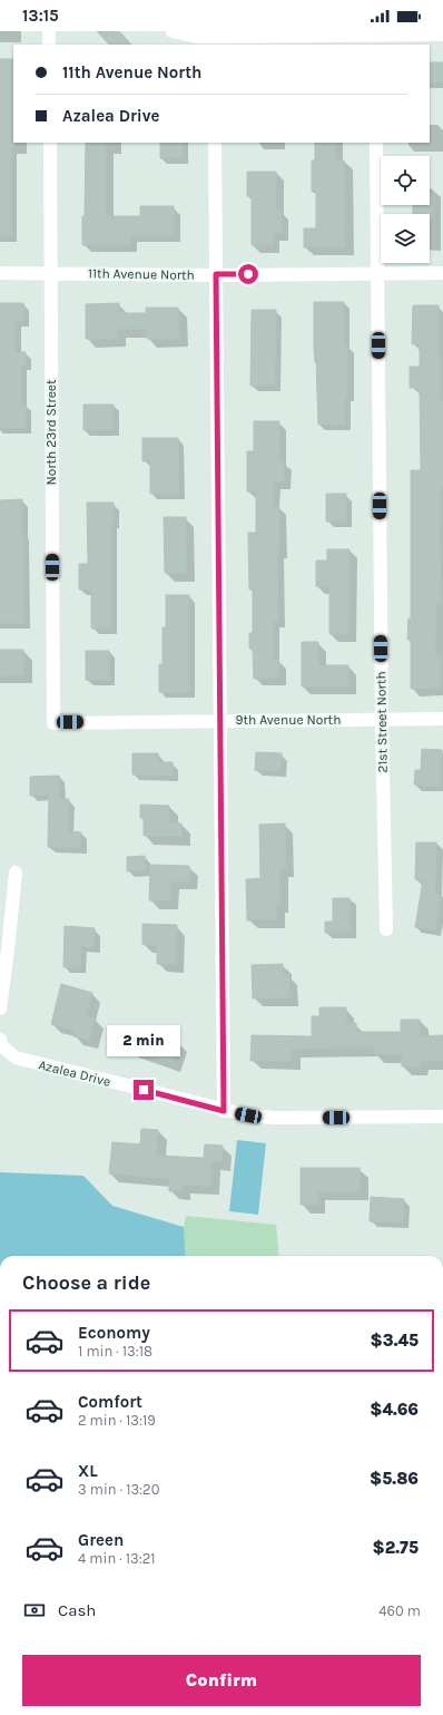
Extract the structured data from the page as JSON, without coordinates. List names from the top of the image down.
{
  "streets": {
    "street": [
      "11th Avenue North",
      "North 23rd Street",
      "9th Avenue North",
      "21st Street North",
      "Azalea Drive"
    ]
  },
  "crossings": [
    ["11th Avenue North", "North 23rd Street"],
    ["11th Avenue North", "21st Street North"],
    ["North 23rd Street", "9th Avenue North"],
    ["9th Avenue North", "21st Street North"]
  ],
  "page": {
    "status": "13:15",
    "banner": ["11th Avenue North", "Azalea Drive"],
    "bubble": "2 min",
    "heading": "Choose a ride",
    "list": [
      {
        "name": "Economy",
        "note": "1 min · 13:18",
        "value": "$3.45"
      },
      {
        "name": "Comfort",
        "note": "2 min · 13:19",
        "value": "$4.66"
      },
      {
        "name": "XL",
        "note": "3 min · 13:20",
        "value": "$5.86"
      },
      {
        "name": "Green",
        "note": "4 min · 13:21",
        "value": "$2.75"
      }
    ],
    "pay": ["Cash", "460 m"],
    "buttons": "Confirm"
  }
}
